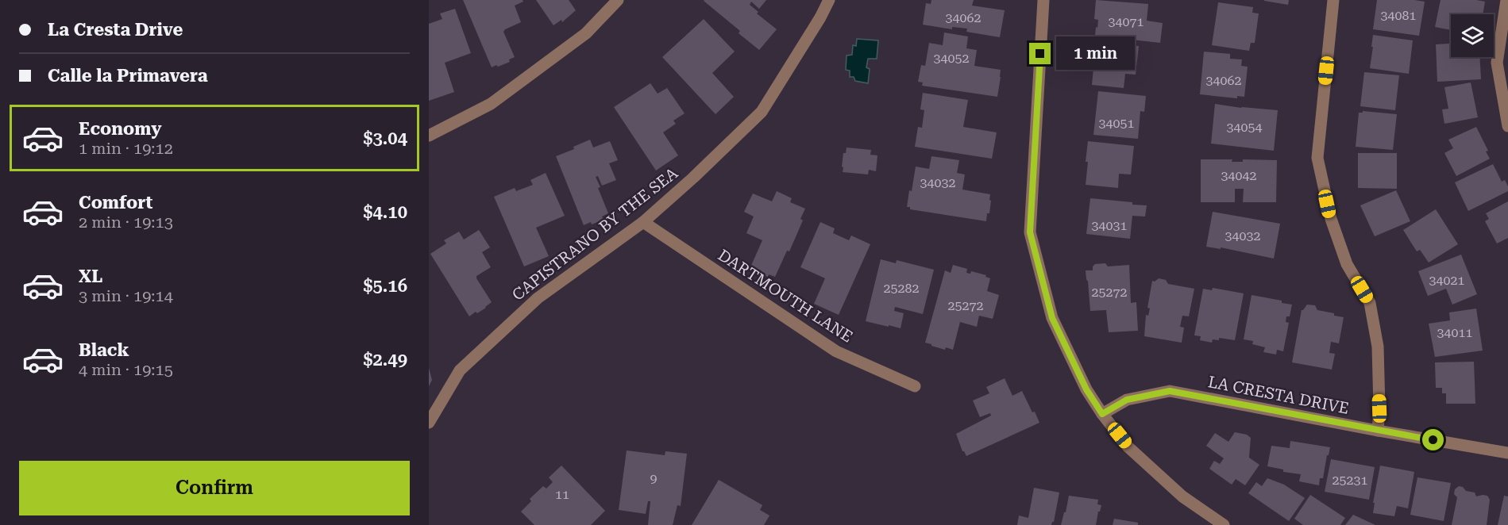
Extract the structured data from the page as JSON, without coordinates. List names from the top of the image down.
{
  "streets": {
    "street": ["CAPISTRANO BY THE SEA", "DARTMOUTH LANE", "LA CRESTA DRIVE"]
  },
  "crossings": [
    ["CAPISTRANO BY THE SEA", "DARTMOUTH LANE"]
  ],
  "house_numbers": [
    "34081",
    "34062",
    "34071",
    "34052",
    "34062",
    "34051",
    "34054",
    "34042",
    "34032",
    "34031",
    "34032",
    "34021",
    "25282",
    "25272",
    "25272",
    "34011",
    "9",
    "25231",
    "11"
  ],
  "page": {
    "banner": ["La Cresta Drive", "Calle la Primavera"],
    "bubble": "1 min",
    "list": [
      {
        "name": "Economy",
        "note": "1 min · 19:12",
        "value": "$3.04"
      },
      {
        "name": "Comfort",
        "note": "2 min · 19:13",
        "value": "$4.10"
      },
      {
        "name": "XL",
        "note": "3 min · 19:14",
        "value": "$5.16"
      },
      {
        "name": "Black",
        "note": "4 min · 19:15",
        "value": "$2.49"
      }
    ],
    "buttons": "Confirm"
  }
}
